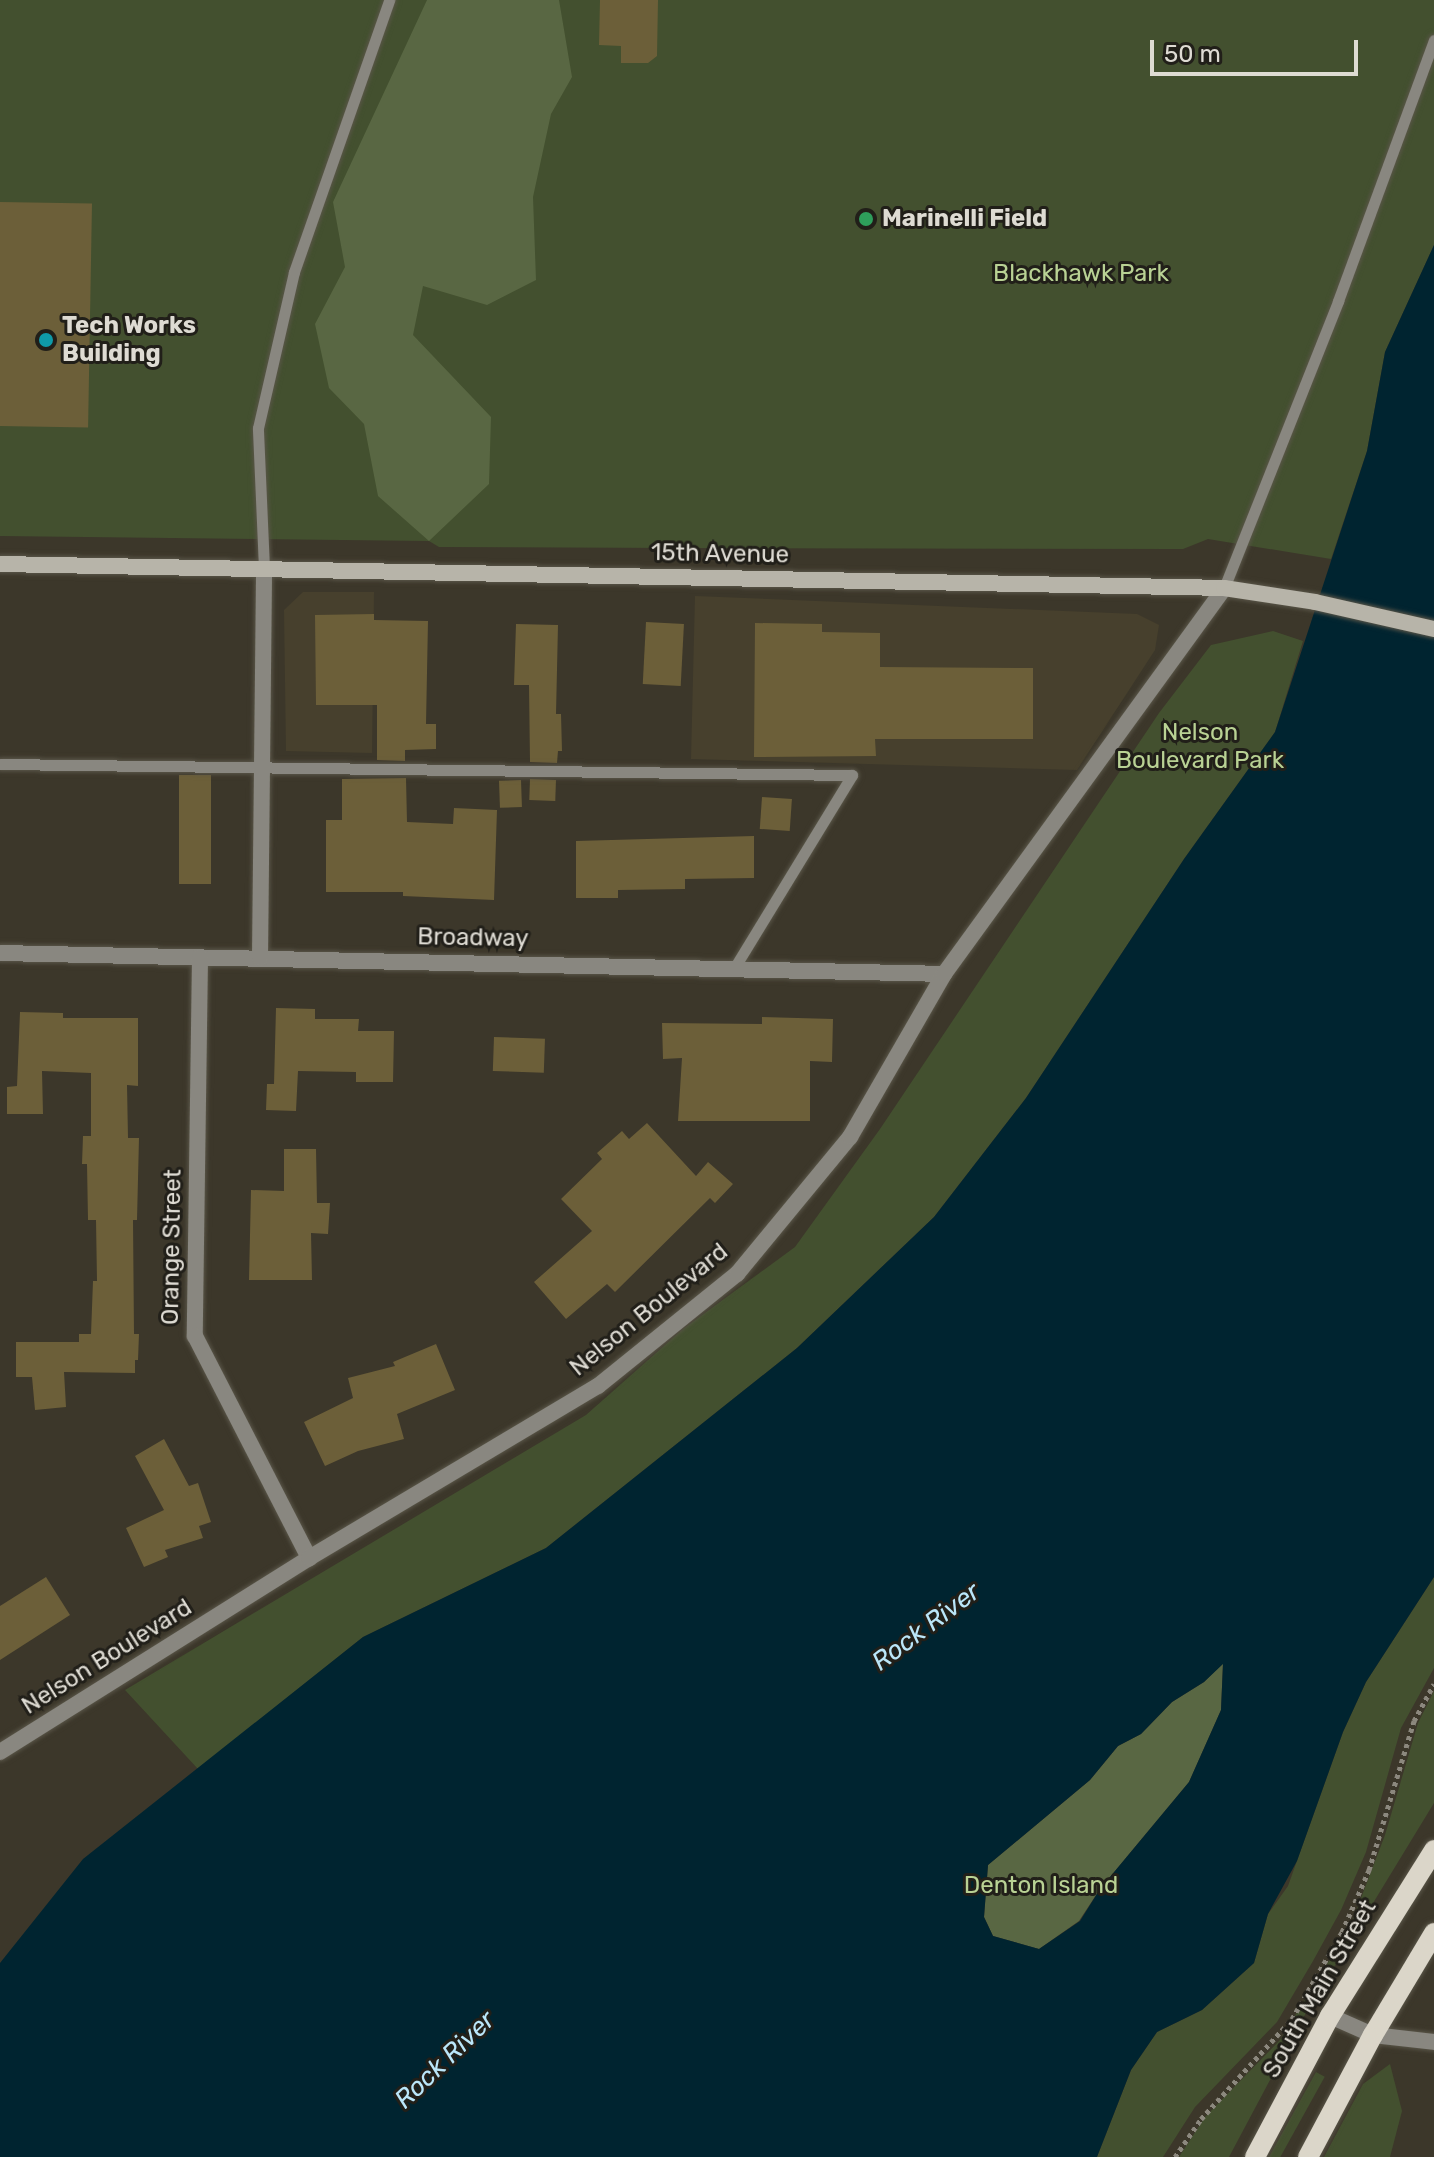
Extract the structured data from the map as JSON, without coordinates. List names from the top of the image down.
{
  "streets": {
    "main road": ["15th Avenue", "South Main Street"],
    "street": ["Broadway", "Orange Street", "Nelson Boulevard"]
  },
  "crossings": [
    ["15th Avenue", "Nelson Boulevard"],
    ["Broadway", "Orange Street"],
    ["Broadway", "Nelson Boulevard"],
    ["Orange Street", "Nelson Boulevard"]
  ],
  "water": ["Rock River"],
  "parks": ["Blackhawk Park", "Nelson Boulevard Park", "Denton Island"],
  "places": ["Marinelli Field", "Tech Works Building"],
  "scale_bar": "50 m"
}
